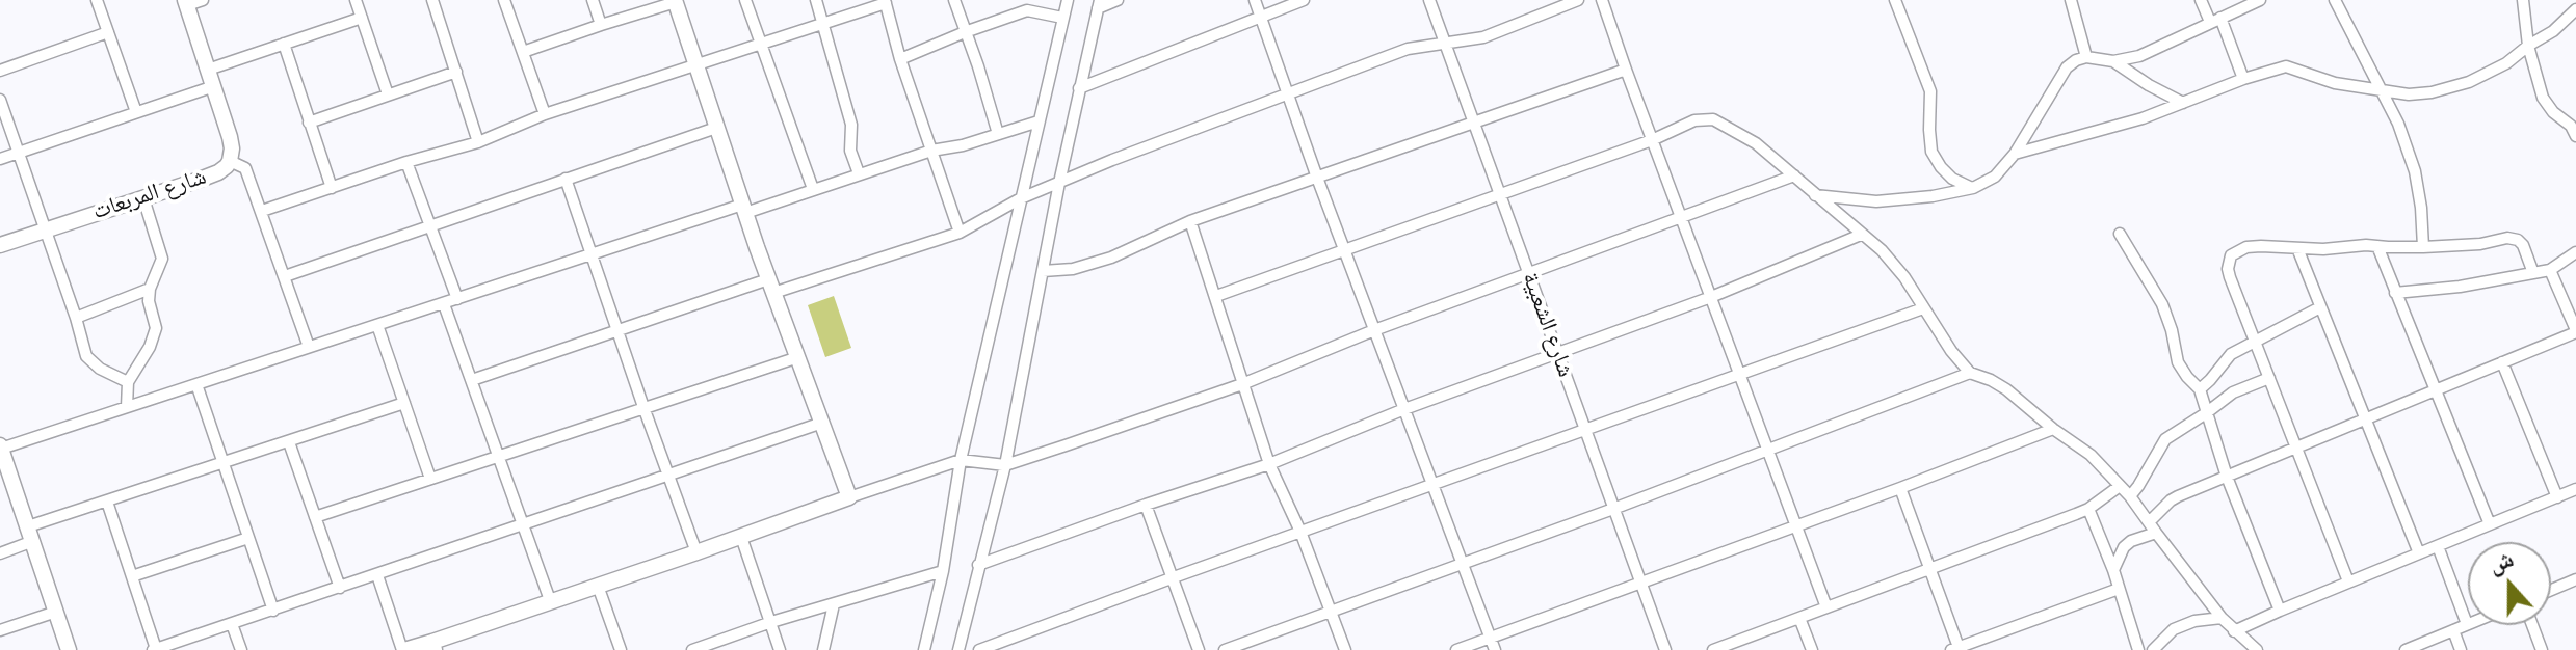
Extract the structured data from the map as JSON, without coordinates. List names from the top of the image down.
{
  "streets": {
    "street": ["شارع المربعات", "شارع الشعبية"]
  },
  "north": "top"
}
